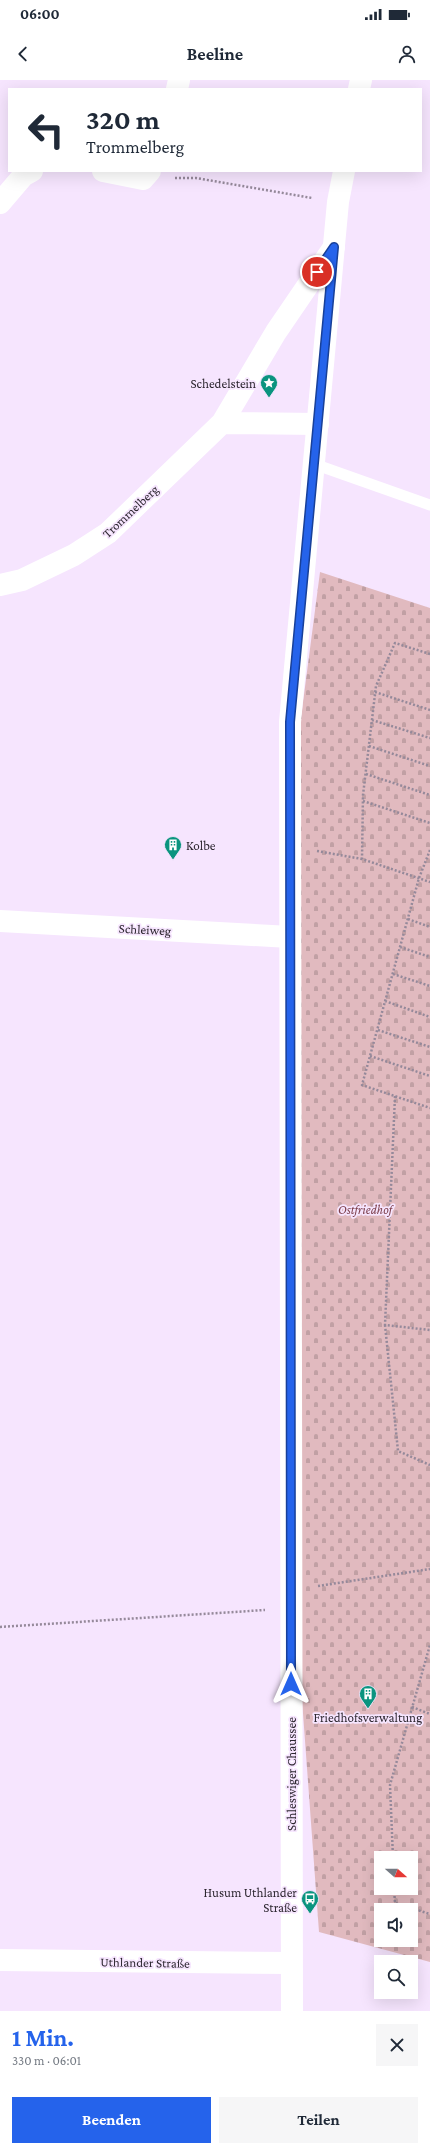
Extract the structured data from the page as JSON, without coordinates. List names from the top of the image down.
{
  "streets": {
    "street": [
      "Trommelberg",
      "Schleiweg",
      "Schleswiger Chaussee",
      "Uthlander Straße"
    ]
  },
  "crossings": [
    ["Trommelberg", "Schleswiger Chaussee"],
    ["Schleiweg", "Schleswiger Chaussee"],
    ["Schleswiger Chaussee", "Uthlander Straße"]
  ],
  "parks": ["Ostfriedhof"],
  "places": {
    "place": ["Schedelstein"],
    "building": ["Kolbe", "Friedhofsverwaltung"],
    "bus stop": ["Husum Uthlander Straße"]
  },
  "north": "right",
  "page": {
    "status": "06:00",
    "header": "Beeline",
    "turn": ["320 m", "Trommelberg"],
    "heading": ["1 Min.", "330 m · 06:01"],
    "buttons": ["Beenden", "Teilen"]
  }
}
